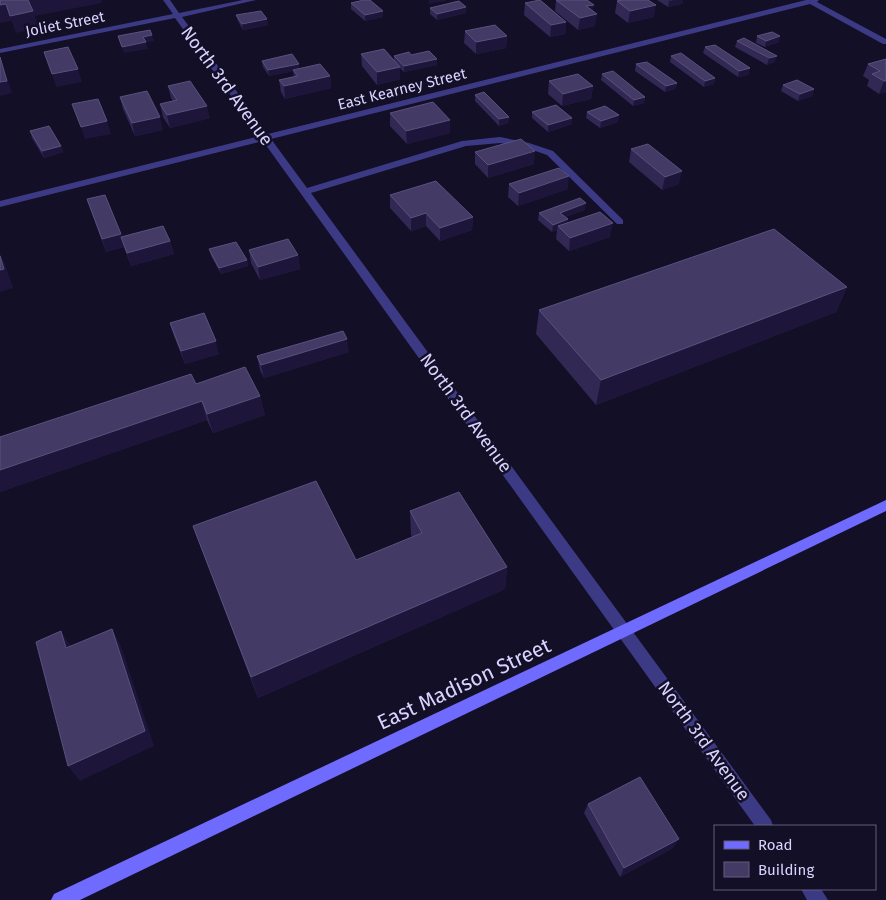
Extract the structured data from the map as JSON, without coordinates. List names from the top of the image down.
{
  "streets": {
    "main road": ["East Madison Street"],
    "street": ["Joliet Street", "North 3rd Avenue", "East Kearney Street"]
  },
  "crossings": [
    ["Joliet Street", "North 3rd Avenue"],
    ["North 3rd Avenue", "East Kearney Street"],
    ["North 3rd Avenue", "East Madison Street"]
  ],
  "legend": ["Road", "Building"]
}
